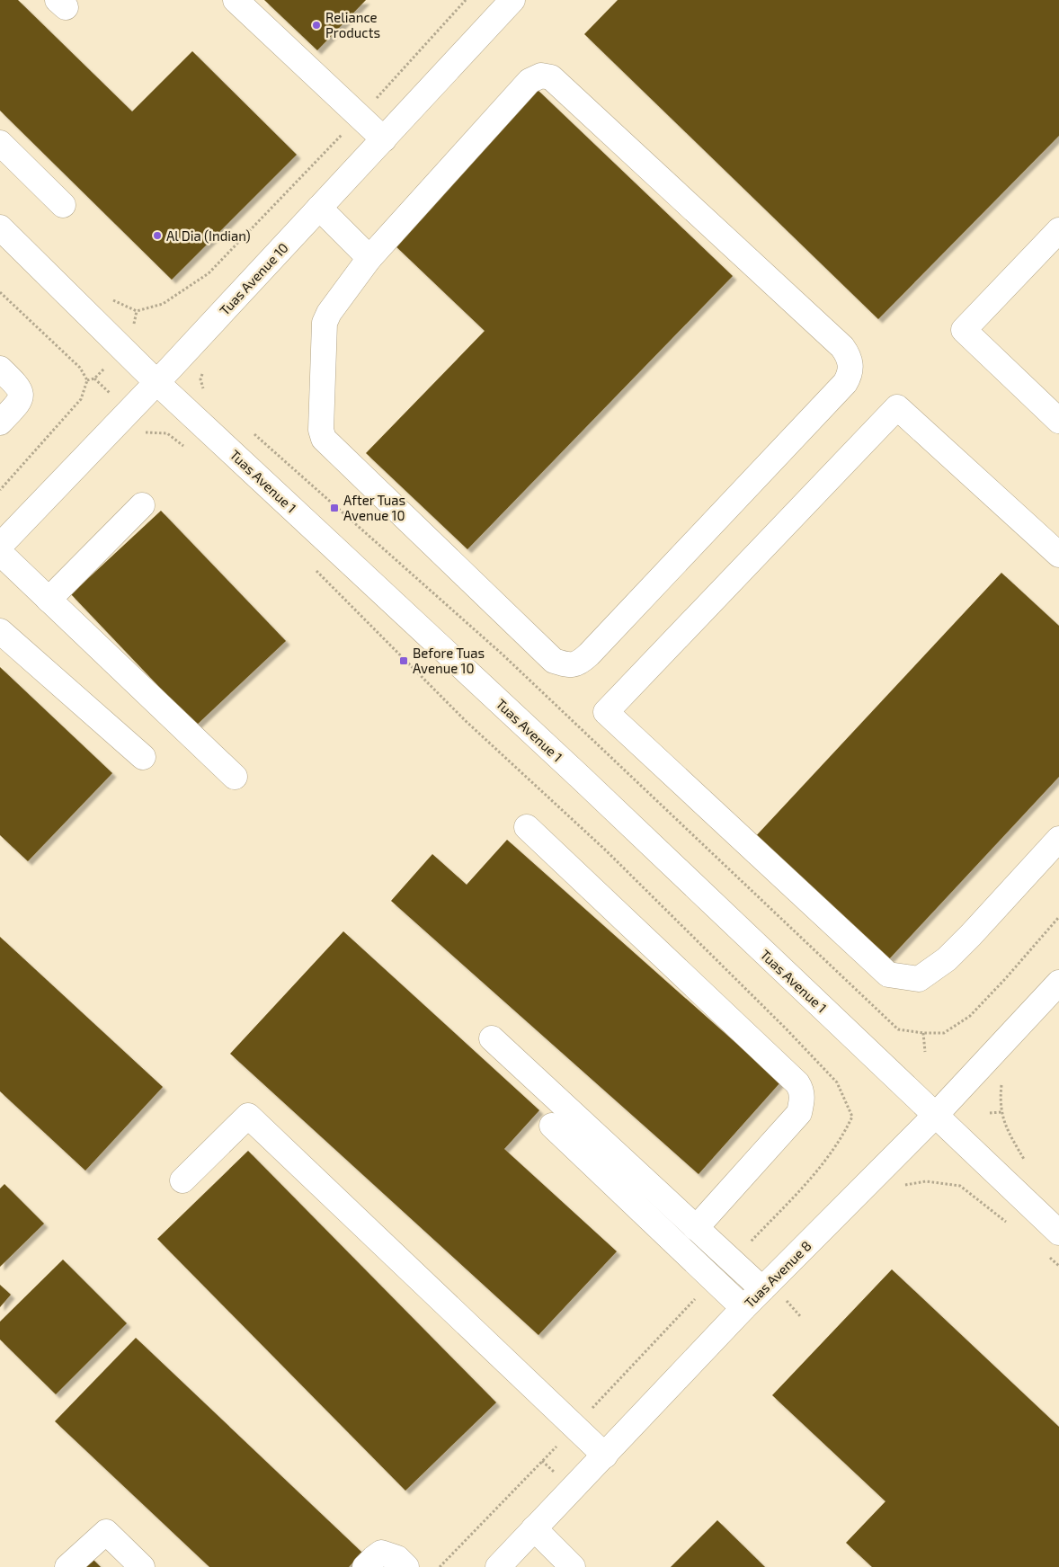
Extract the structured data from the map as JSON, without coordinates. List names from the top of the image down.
{
  "streets": {
    "street": ["Tuas Avenue 10", "Tuas Avenue 1", "Tuas Avenue 8"]
  },
  "crossings": [
    ["Tuas Avenue 10", "Tuas Avenue 1"],
    ["Tuas Avenue 1", "Tuas Avenue 8"]
  ],
  "places": {
    "other": ["Reliance Products", "Al Dia (Indian)"],
    "transit": ["After Tuas Avenue 10", "Before Tuas Avenue 10"]
  }
}
